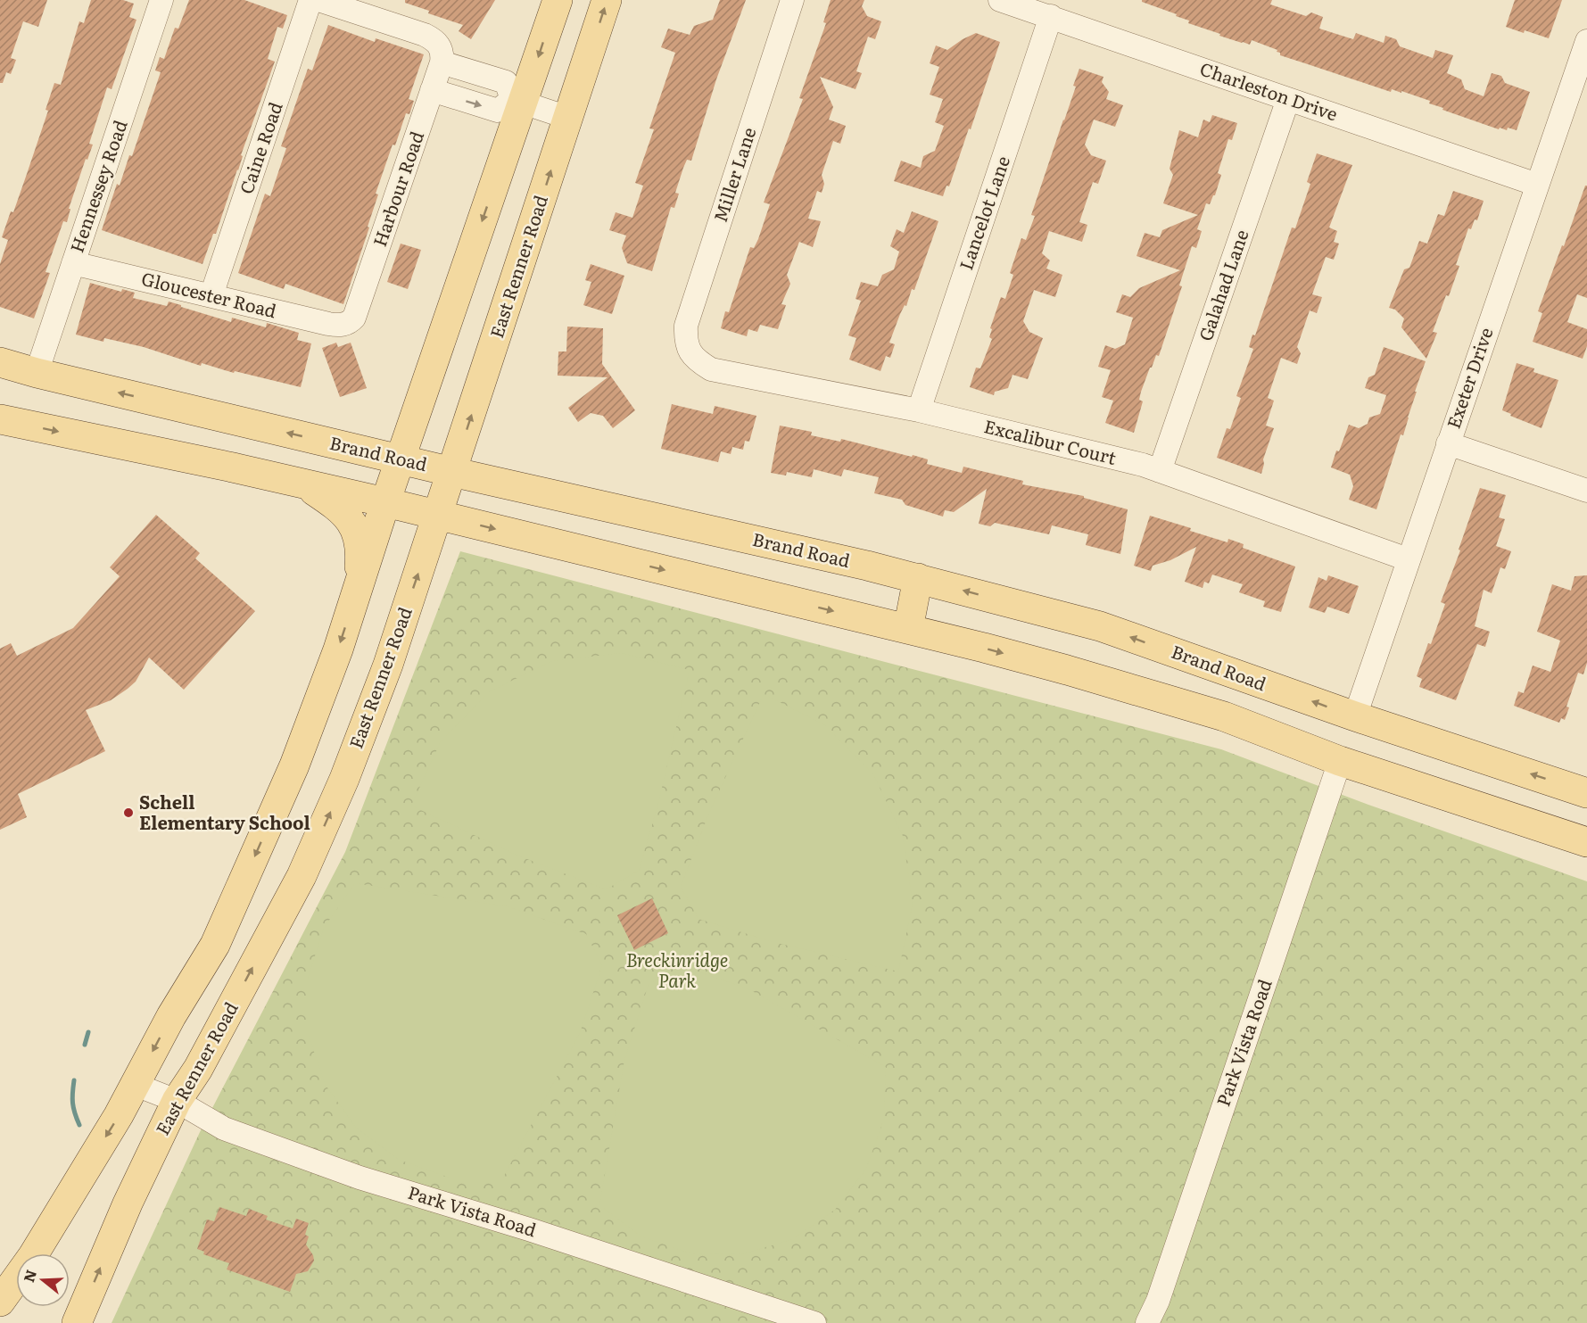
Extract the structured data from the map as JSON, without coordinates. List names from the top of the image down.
{
  "streets": {
    "main road": ["East Renner Road", "Brand Road"],
    "street": [
      "Charleston Drive",
      "Caine Road",
      "Miller Lane",
      "Hennessey Road",
      "Harbour Road",
      "Lancelot Lane",
      "Galahad Lane",
      "Gloucester Road",
      "Exeter Drive",
      "Excalibur Court",
      "Park Vista Road"
    ]
  },
  "crossings": [
    ["Charleston Drive", "Lancelot Lane"],
    ["Charleston Drive", "Galahad Lane"],
    ["Charleston Drive", "Exeter Drive"],
    ["Caine Road", "Gloucester Road"],
    ["Miller Lane", "Excalibur Court"],
    ["Hennessey Road", "Gloucester Road"],
    ["Hennessey Road", "Brand Road"],
    ["Harbour Road", "Gloucester Road"],
    ["Lancelot Lane", "Excalibur Court"],
    ["East Renner Road", "Brand Road"],
    ["East Renner Road", "Park Vista Road"],
    ["Galahad Lane", "Excalibur Court"],
    ["Exeter Drive", "Excalibur Court"],
    ["Exeter Drive", "Brand Road"]
  ],
  "parks": ["Breckinridge Park"],
  "places": ["Schell Elementary School"],
  "north": "left"
}
